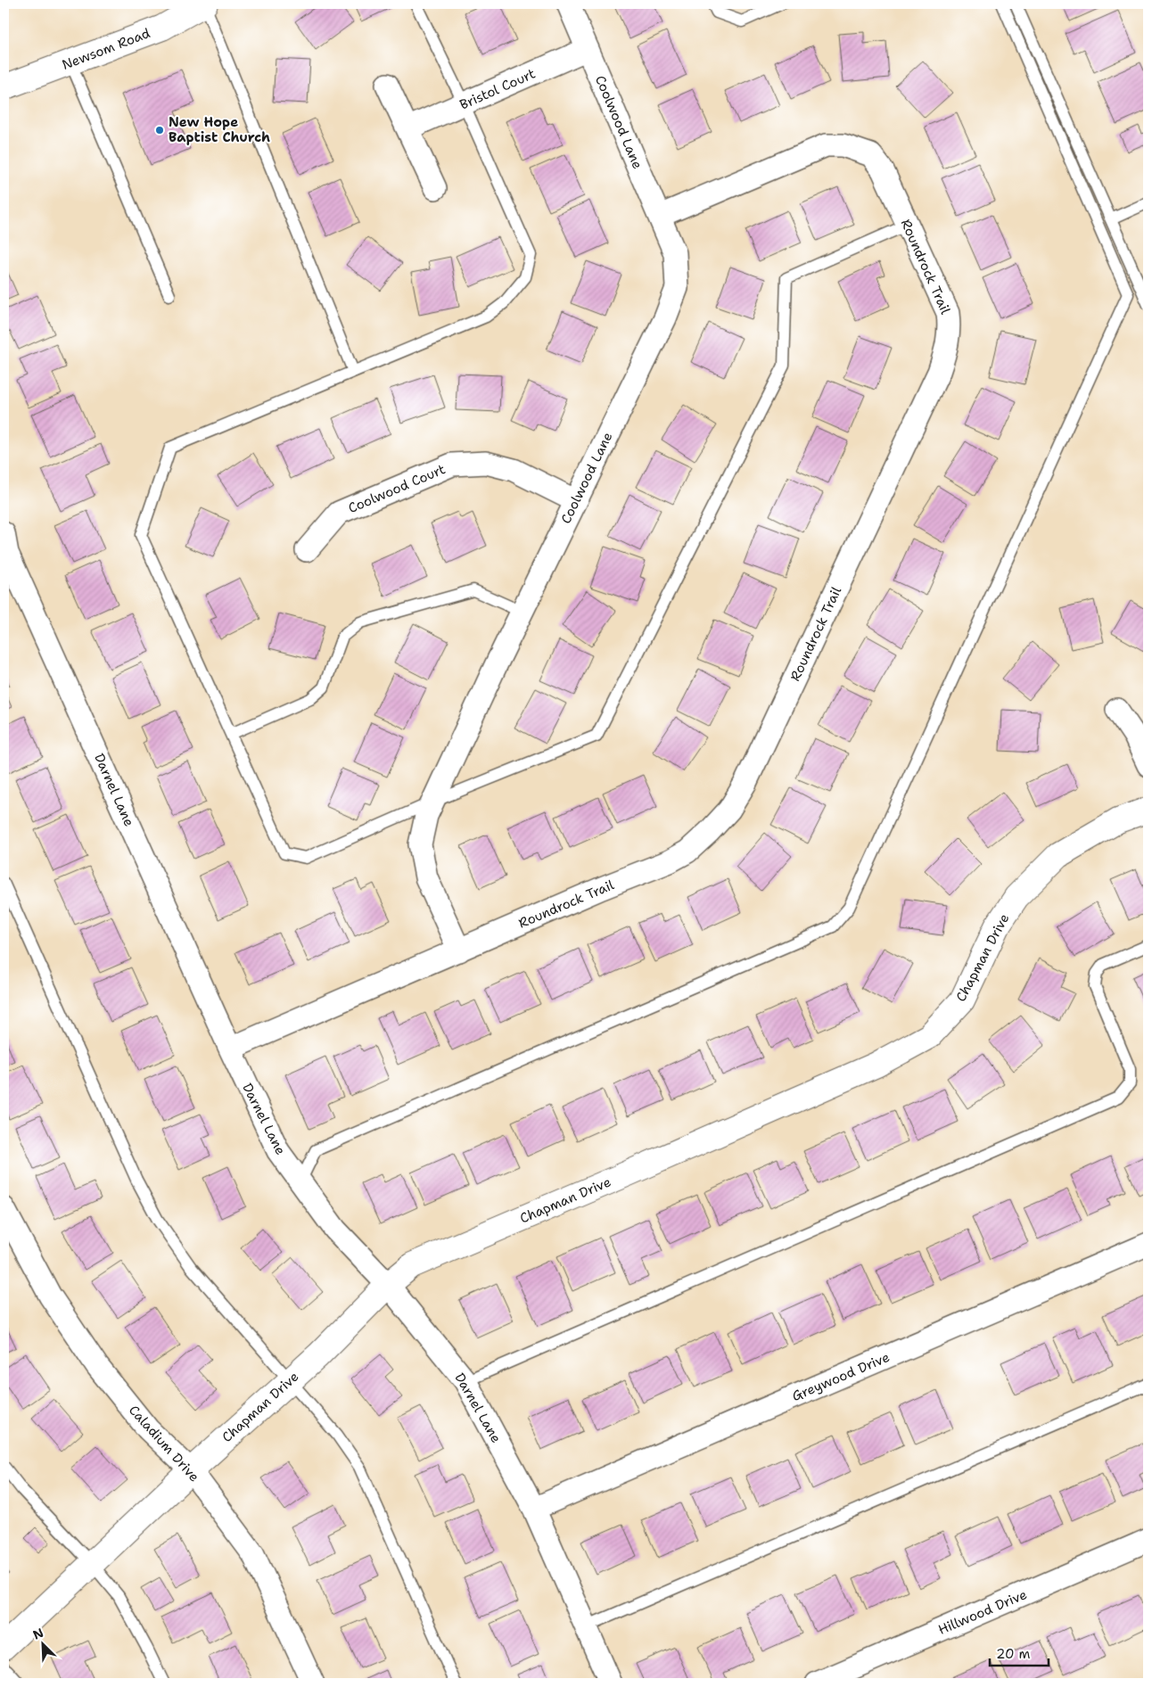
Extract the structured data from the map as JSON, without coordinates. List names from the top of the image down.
{
  "streets": {
    "street": [
      "Newsom Road",
      "Bristol Court",
      "Coolwood Lane",
      "Roundrock Trail",
      "Coolwood Court",
      "Darnel Lane",
      "Chapman Drive",
      "Greywood Drive",
      "Caladium Drive",
      "Hillwood Drive"
    ]
  },
  "crossings": [
    ["Bristol Court", "Coolwood Lane"],
    ["Coolwood Lane", "Roundrock Trail"],
    ["Coolwood Lane", "Coolwood Court"],
    ["Roundrock Trail", "Darnel Lane"],
    ["Darnel Lane", "Chapman Drive"],
    ["Darnel Lane", "Greywood Drive"],
    ["Chapman Drive", "Caladium Drive"]
  ],
  "places": ["New Hope Baptist Church"],
  "scale_bar": "20 m",
  "north": "top left"
}
